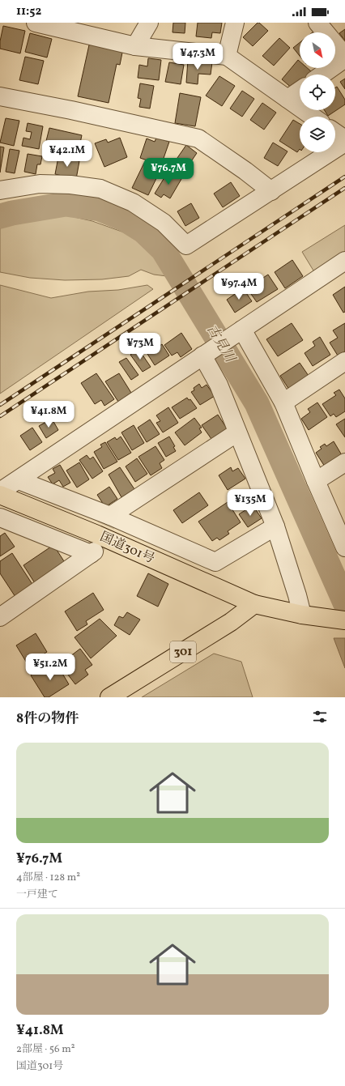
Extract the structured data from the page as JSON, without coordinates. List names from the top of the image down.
{
  "streets": {
    "highway": ["国道301号", "301"]
  },
  "crossings": [
    ["国道301号", "301"]
  ],
  "water": ["古見川"],
  "north": "bottom right",
  "page": {
    "status": "11:52",
    "price": [
      "¥47.3M",
      "¥42.1M",
      "¥76.7M",
      "¥97.4M",
      "¥73M",
      "¥41.8M",
      "¥135M",
      "¥51.2M"
    ],
    "heading": "8件の物件",
    "list": [
      {
        "name": "¥76.7M",
        "note": "4部屋 · 128 m² · 一戸建て"
      },
      {
        "name": "¥41.8M",
        "note": "2部屋 · 56 m² · 国道301号"
      }
    ]
  }
}
